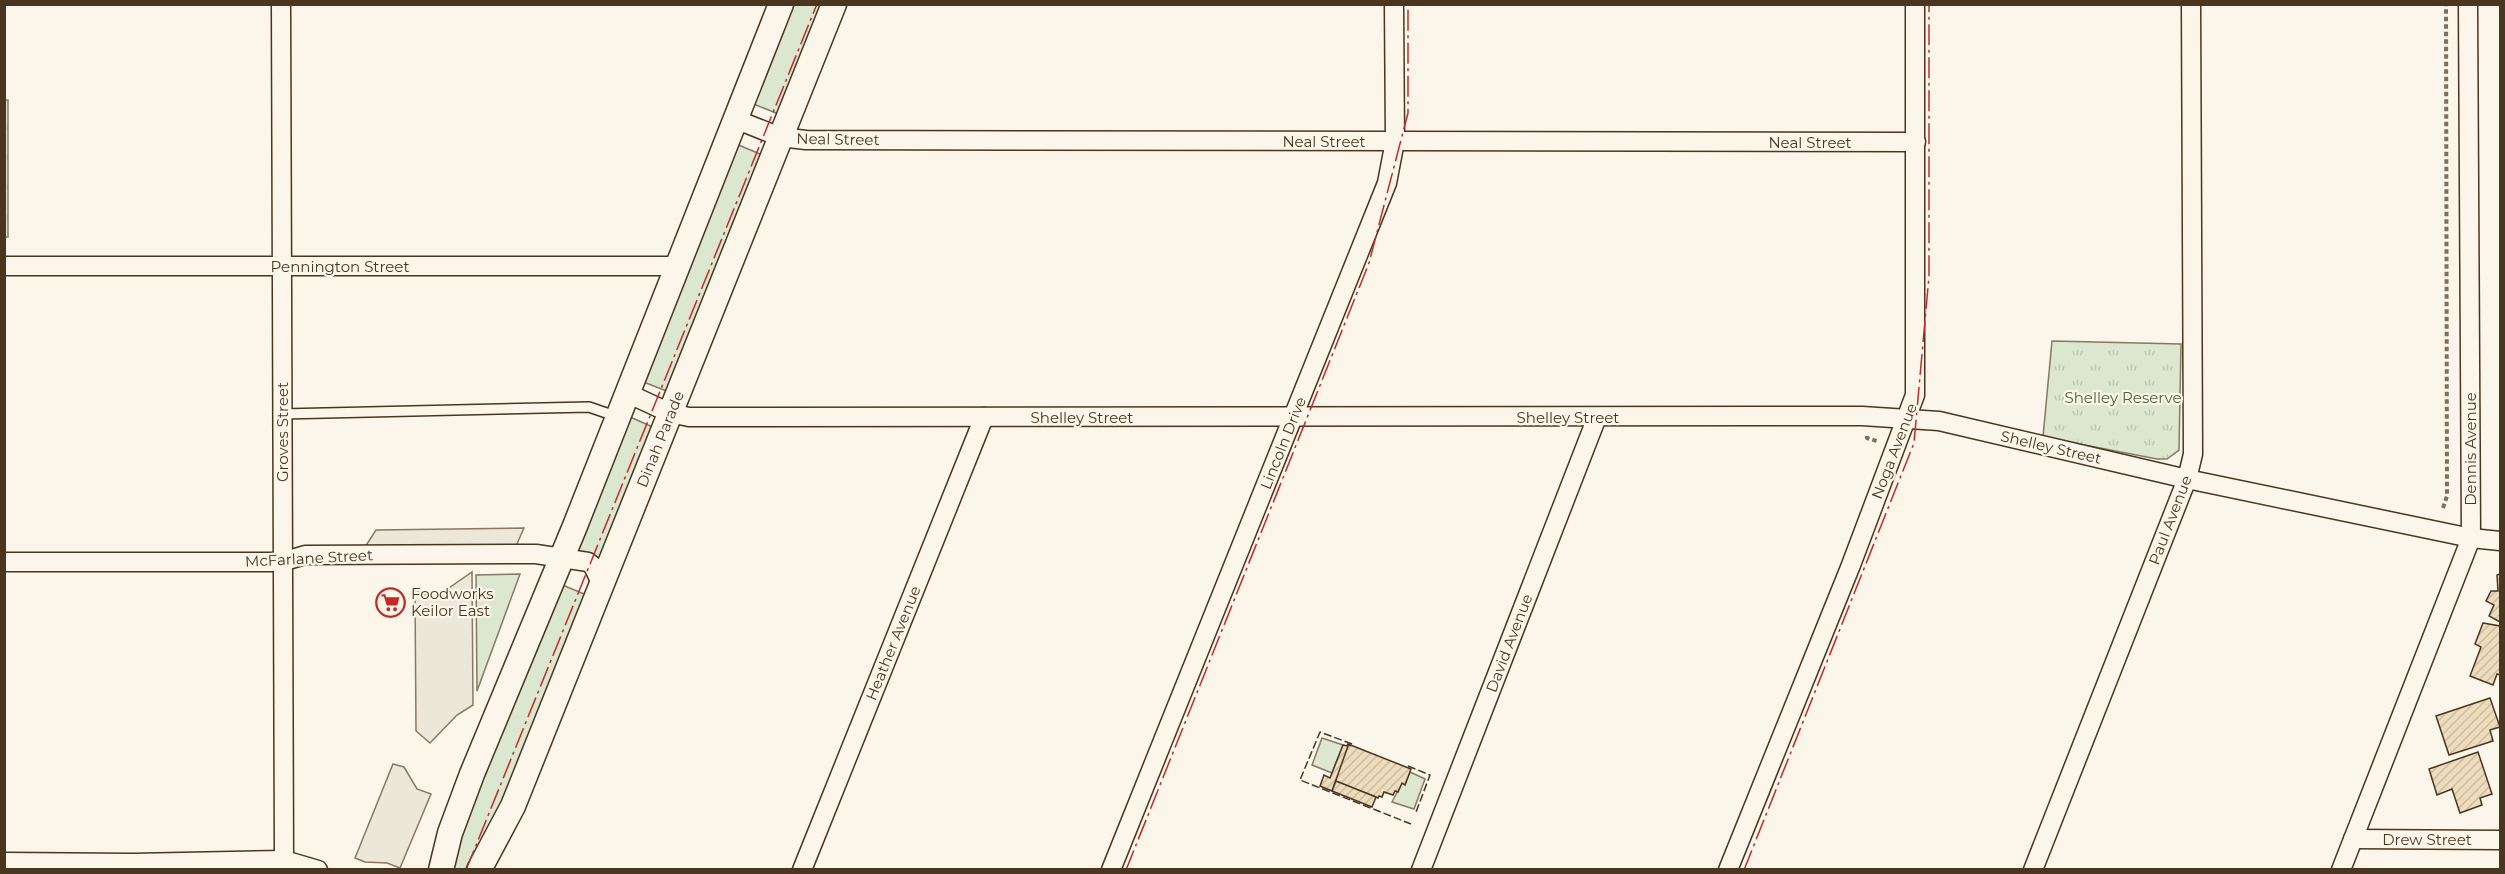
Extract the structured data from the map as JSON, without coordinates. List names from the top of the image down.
{
  "streets": {
    "street": [
      "Neal Street",
      "Pennington Street",
      "Shelley Street",
      "Groves Street",
      "Dinah Parade",
      "Lincoln Drive",
      "Dennis Avenue",
      "Noga Avenue",
      "Paul Avenue",
      "McFarlane Street",
      "Heather Avenue",
      "David Avenue",
      "Drew Street"
    ]
  },
  "crossings": [
    ["Neal Street", "Dinah Parade"],
    ["Neal Street", "Lincoln Drive"],
    ["Neal Street", "Noga Avenue"],
    ["Pennington Street", "Groves Street"],
    ["Shelley Street", "Dinah Parade"],
    ["Shelley Street", "Lincoln Drive"],
    ["Shelley Street", "Dennis Avenue"],
    ["Shelley Street", "Noga Avenue"],
    ["Shelley Street", "Paul Avenue"],
    ["Shelley Street", "Heather Avenue"],
    ["Shelley Street", "David Avenue"],
    ["Groves Street", "McFarlane Street"],
    ["Dinah Parade", "McFarlane Street"],
    ["Dennis Avenue", "Drew Street"]
  ],
  "parks": ["Shelley Reserve"],
  "places": {
    "supermarket": ["Foodworks Keilor East"]
  }
}
